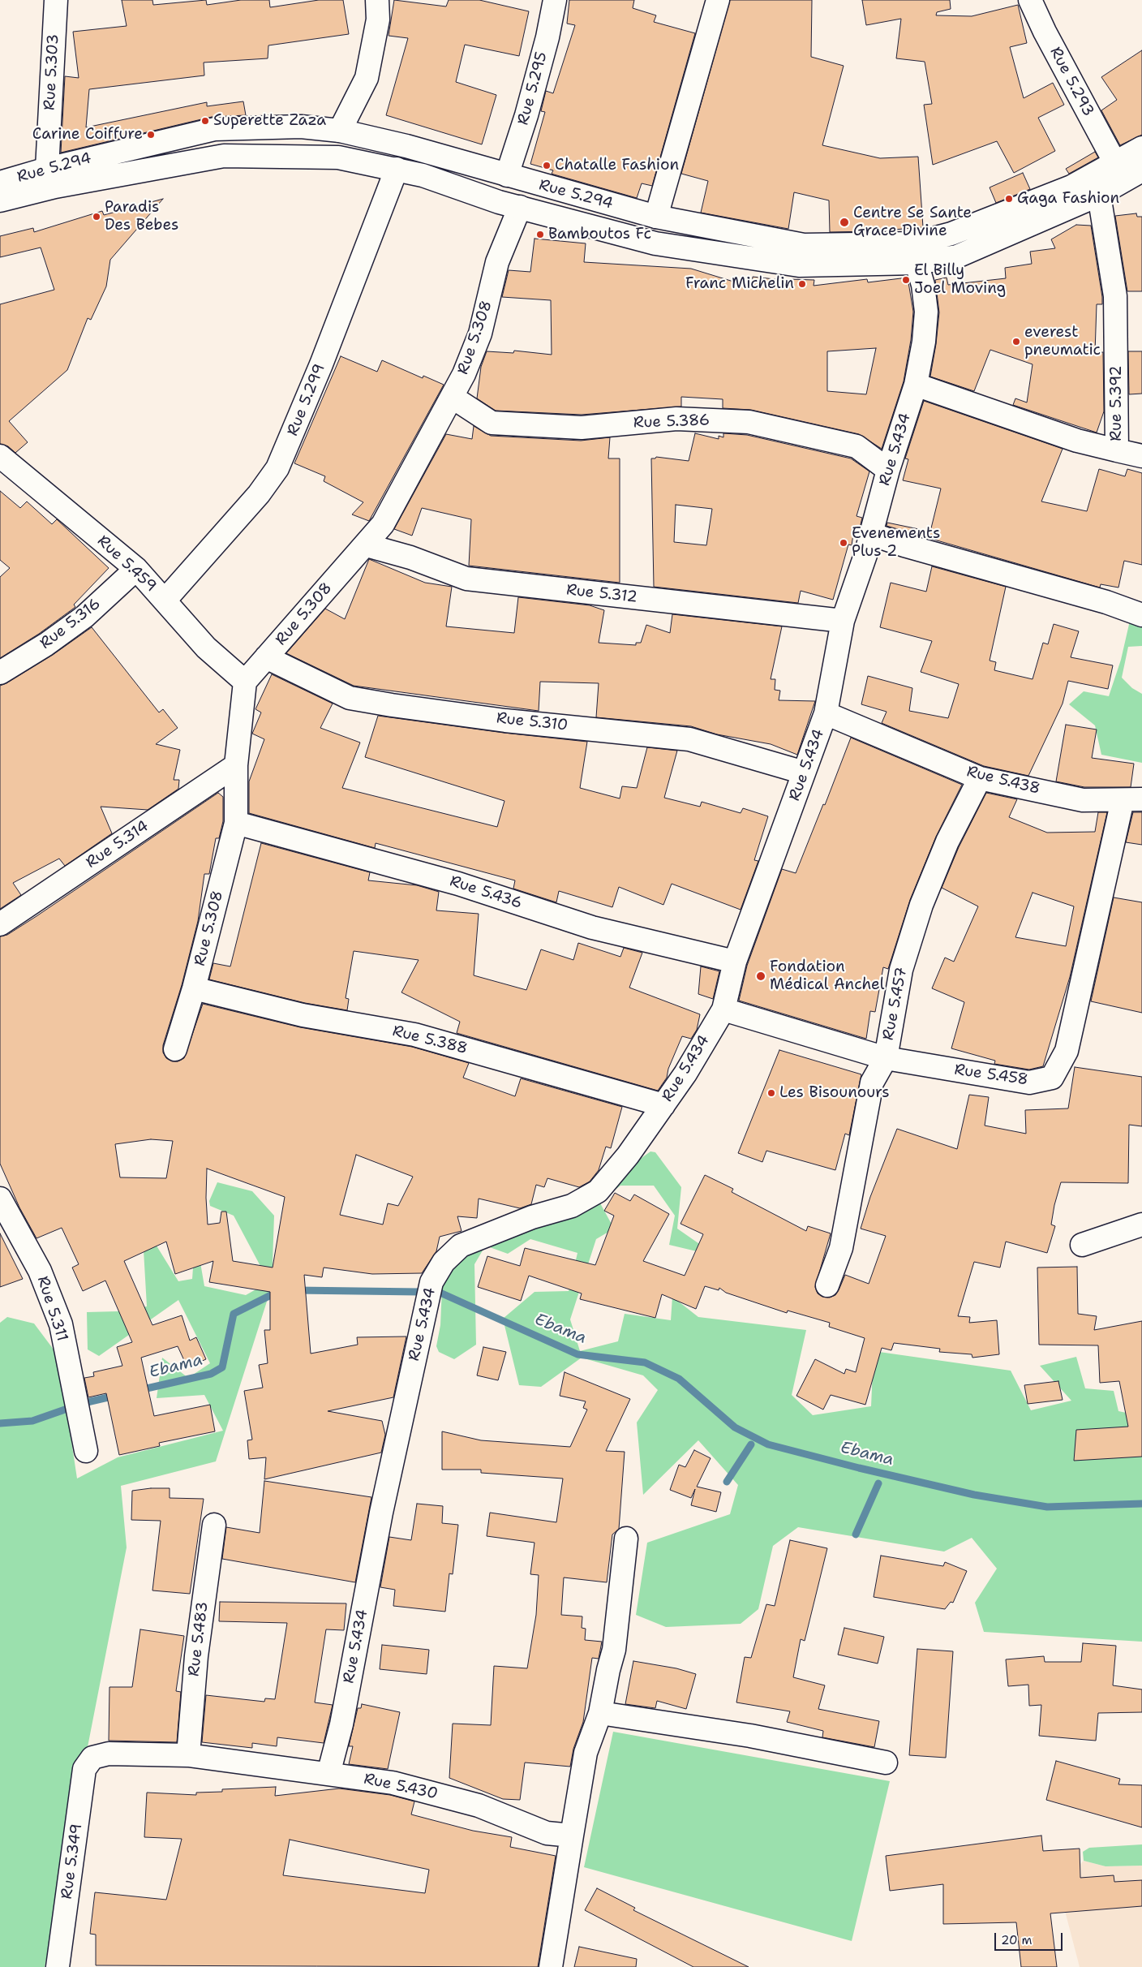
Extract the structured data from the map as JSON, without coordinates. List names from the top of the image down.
{
  "streets": {
    "street": [
      "Rue 5.303",
      "Rue 5.293",
      "Rue 5.295",
      "Rue 5.294",
      "Rue 5.308",
      "Rue 5.299",
      "Rue 5.392",
      "Rue 5.386",
      "Rue 5.434",
      "Rue 5.459",
      "Rue 5.312",
      "Rue 5.316",
      "Rue 5.310",
      "Rue 5.438",
      "Rue 5.314",
      "Rue 5.436",
      "Rue 5.457",
      "Rue 5.388",
      "Rue 5.458",
      "Rue 5.311",
      "Rue 5.483",
      "Rue 5.430",
      "Rue 5.349"
    ]
  },
  "crossings": [
    ["Rue 5.303", "Rue 5.294"],
    ["Rue 5.293", "Rue 5.294"],
    ["Rue 5.295", "Rue 5.294"],
    ["Rue 5.294", "Rue 5.308"],
    ["Rue 5.294", "Rue 5.299"],
    ["Rue 5.294", "Rue 5.392"],
    ["Rue 5.294", "Rue 5.434"],
    ["Rue 5.308", "Rue 5.386"],
    ["Rue 5.308", "Rue 5.459"],
    ["Rue 5.308", "Rue 5.312"],
    ["Rue 5.308", "Rue 5.310"],
    ["Rue 5.308", "Rue 5.314"],
    ["Rue 5.308", "Rue 5.436"],
    ["Rue 5.308", "Rue 5.388"],
    ["Rue 5.299", "Rue 5.459"],
    ["Rue 5.392", "Rue 5.434"],
    ["Rue 5.386", "Rue 5.434"],
    ["Rue 5.434", "Rue 5.312"],
    ["Rue 5.434", "Rue 5.310"],
    ["Rue 5.434", "Rue 5.438"],
    ["Rue 5.434", "Rue 5.436"],
    ["Rue 5.434", "Rue 5.388"],
    ["Rue 5.434", "Rue 5.458"],
    ["Rue 5.434", "Rue 5.430"],
    ["Rue 5.459", "Rue 5.316"],
    ["Rue 5.438", "Rue 5.457"],
    ["Rue 5.438", "Rue 5.458"],
    ["Rue 5.457", "Rue 5.458"],
    ["Rue 5.483", "Rue 5.430"],
    ["Rue 5.430", "Rue 5.349"]
  ],
  "water": ["Ebama"],
  "places": [
    "Superette Zaza",
    "Carine Coiffure",
    "Chatalle Fashion",
    "Gaga Fashion",
    "Paradis Des Bebes",
    "Centre Se Sante Grace Divine",
    "Bamboutos Fc",
    "El Billy Joel Moving",
    "Franc Michelin",
    "everest pneumatic",
    "Evenements Plus 2",
    "Fondation Médical Anchel",
    "Les Bisounours"
  ],
  "scale_bar": "20 m"
}
